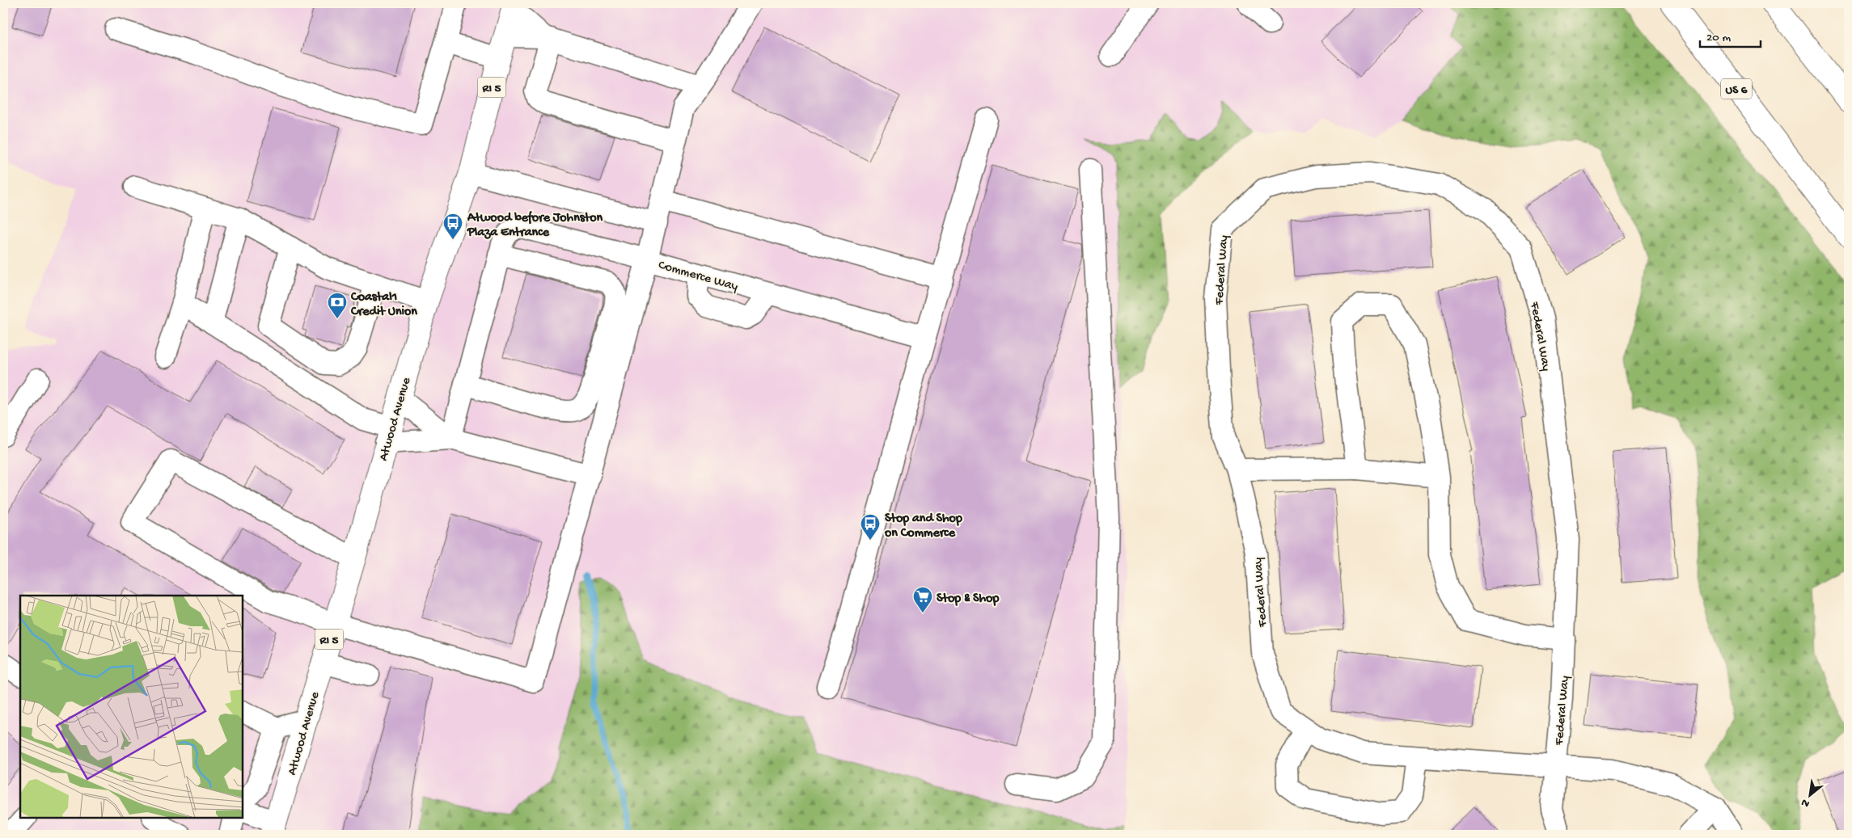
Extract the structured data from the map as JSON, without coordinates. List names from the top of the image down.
{
  "streets": {
    "main road": ["RI 5", "US 6", "Atwood Avenue"],
    "lane": ["Federal Way", "Commerce Way"]
  },
  "places": {
    "bus stop": ["Atwood before Johnston Plaza Entrance", "Stop and Shop on Commerce"],
    "bank": ["Coastal1 Credit Union"],
    "supermarket": ["Stop & Shop"]
  },
  "scale_bar": "20 m",
  "north": "bottom left"
}
